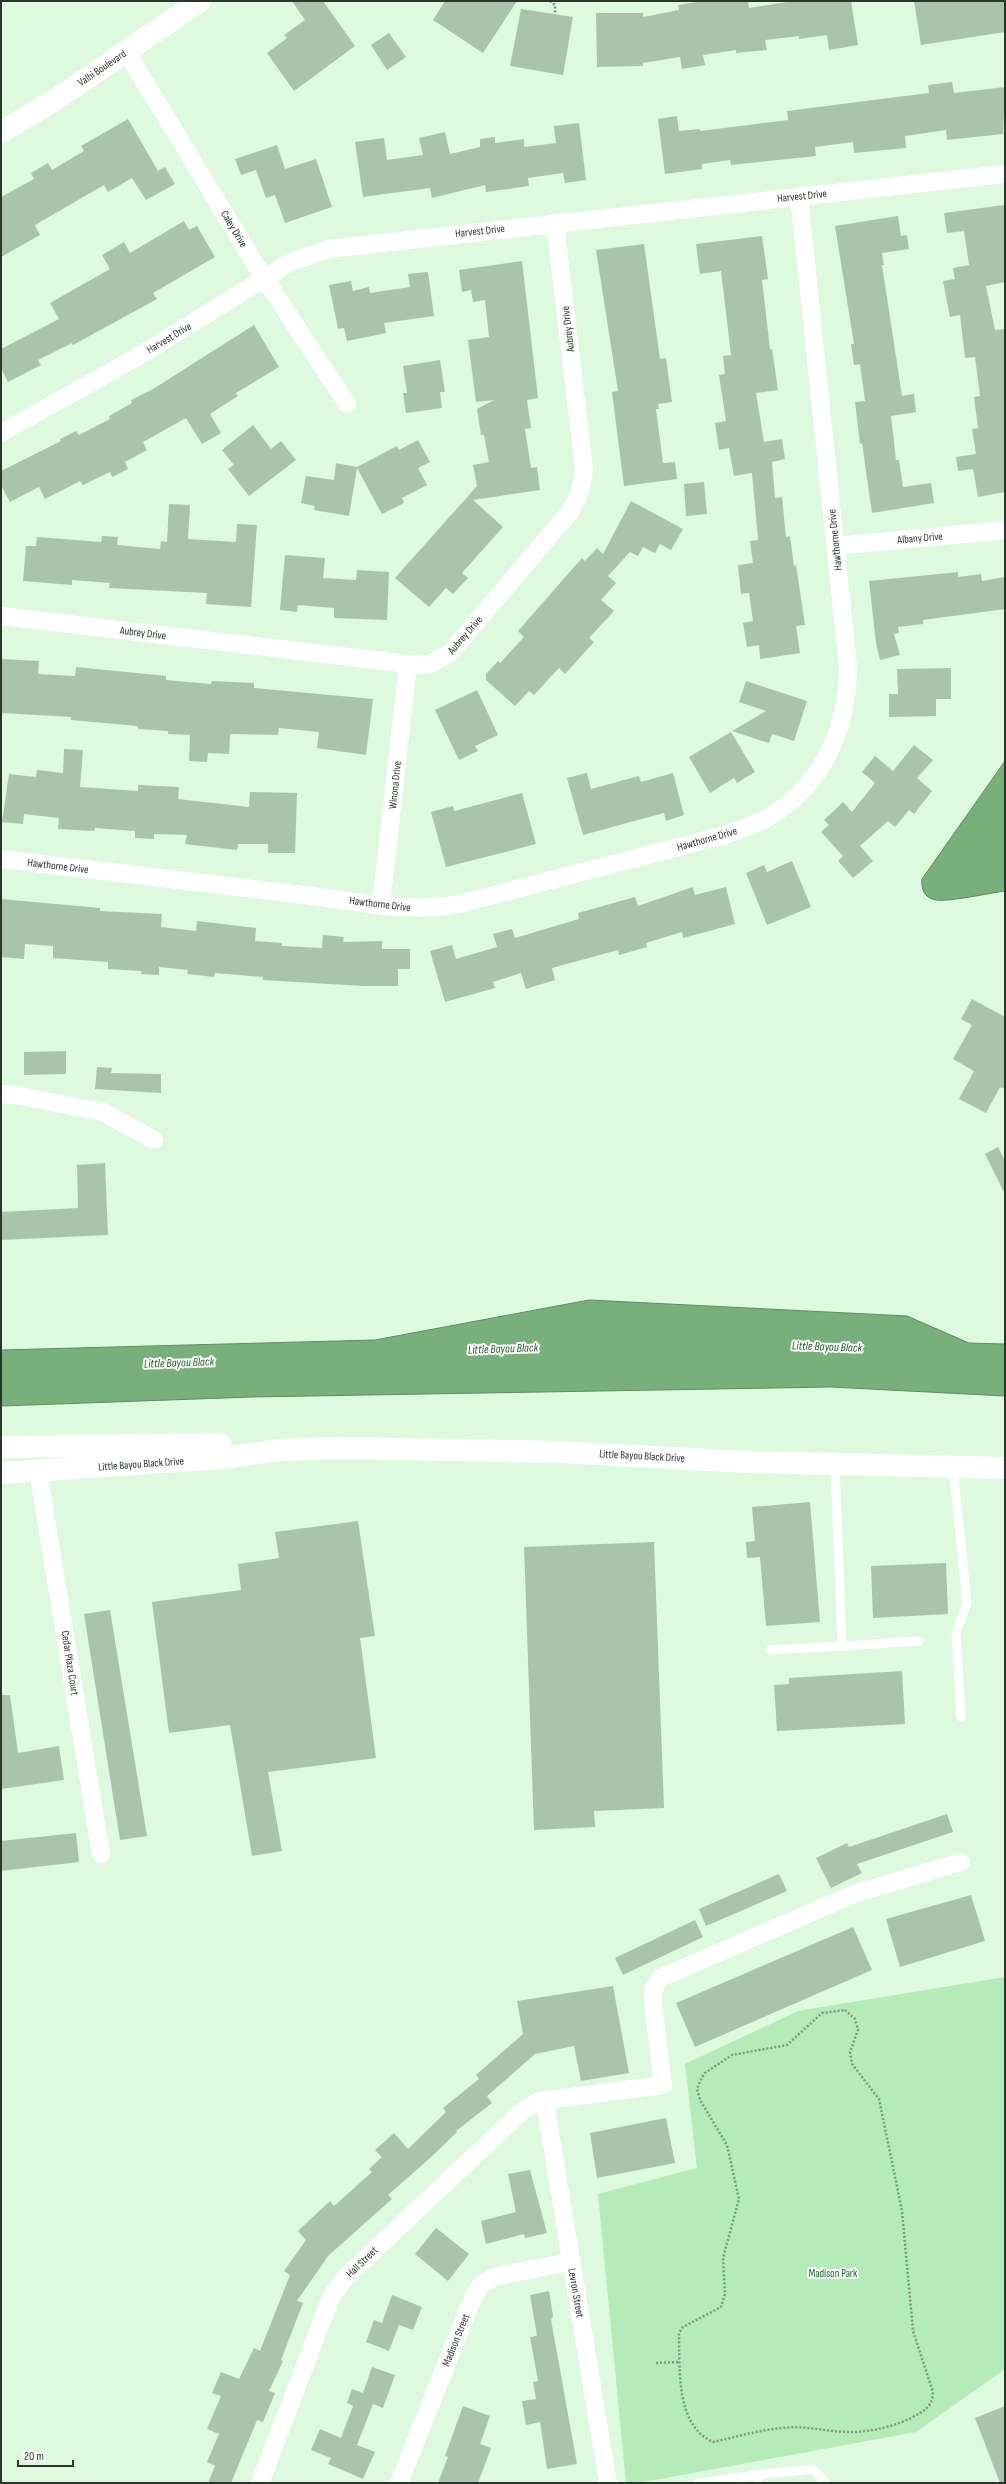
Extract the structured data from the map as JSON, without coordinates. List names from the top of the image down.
{
  "streets": {
    "main road": ["Valhi Boulevard", "Little Bayou Black Drive"],
    "street": [
      "Harvest Drive",
      "Caley Drive",
      "Aubrey Drive",
      "Albany Drive",
      "Hawthorne Drive",
      "Winona Drive",
      "Cedar Plaza Court",
      "Hall Street",
      "Levron Street",
      "Madison Street"
    ]
  },
  "crossings": [
    ["Valhi Boulevard", "Caley Drive"],
    ["Harvest Drive", "Caley Drive"],
    ["Harvest Drive", "Aubrey Drive"],
    ["Harvest Drive", "Hawthorne Drive"],
    ["Aubrey Drive", "Winona Drive"],
    ["Albany Drive", "Hawthorne Drive"],
    ["Hawthorne Drive", "Winona Drive"],
    ["Little Bayou Black Drive", "Cedar Plaza Court"],
    ["Hall Street", "Levron Street"],
    ["Levron Street", "Madison Street"]
  ],
  "water": ["Little Bayou Black"],
  "parks": ["Madison Park"],
  "scale_bar": "20 m"
}
